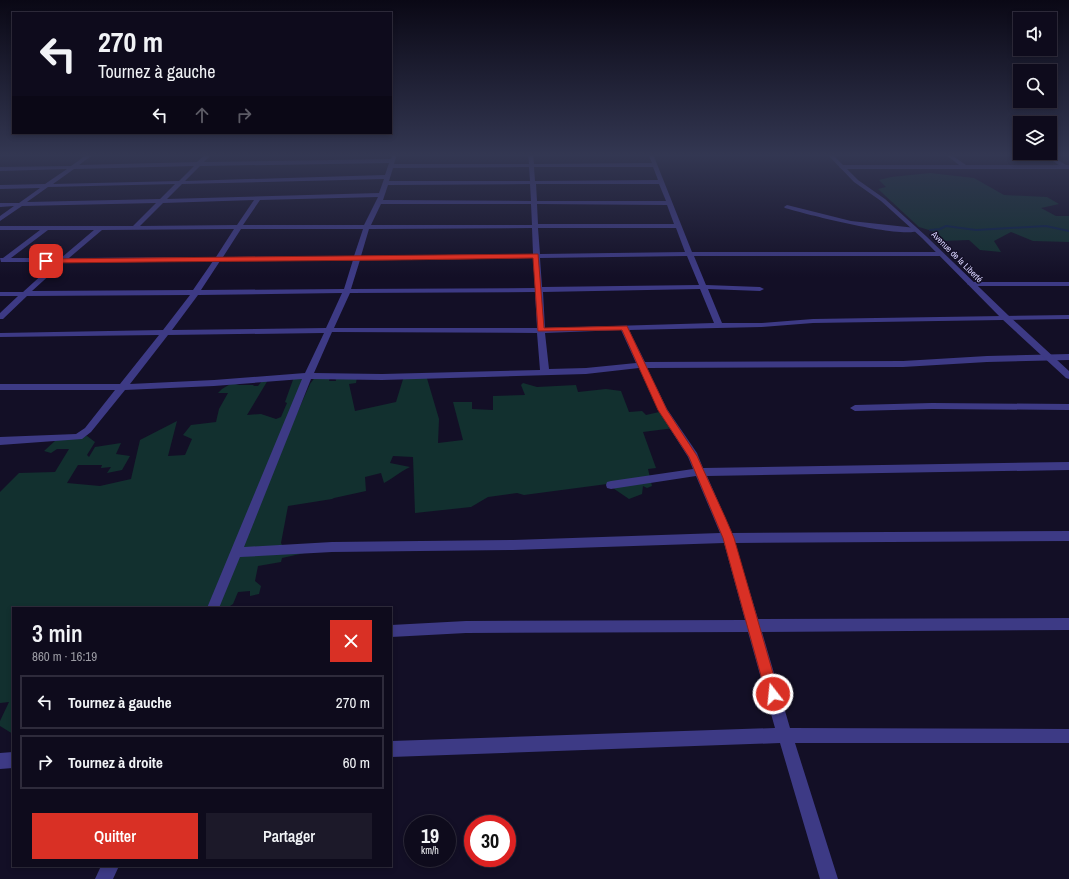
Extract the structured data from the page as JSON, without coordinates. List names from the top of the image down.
{
  "streets": {
    "street": ["Avenue de la Liberté"]
  },
  "page": {
    "turn": ["270 m", "Tournez à gauche"],
    "heading": ["3 min", "860 m · 16:19"],
    "list": [
      {
        "name": "Tournez à gauche",
        "value": "270 m"
      },
      {
        "name": "Tournez à droite",
        "value": "60 m"
      }
    ],
    "buttons": ["Quitter", "Partager"],
    "speed": "19 km/h",
    "limit": "30"
  }
}
